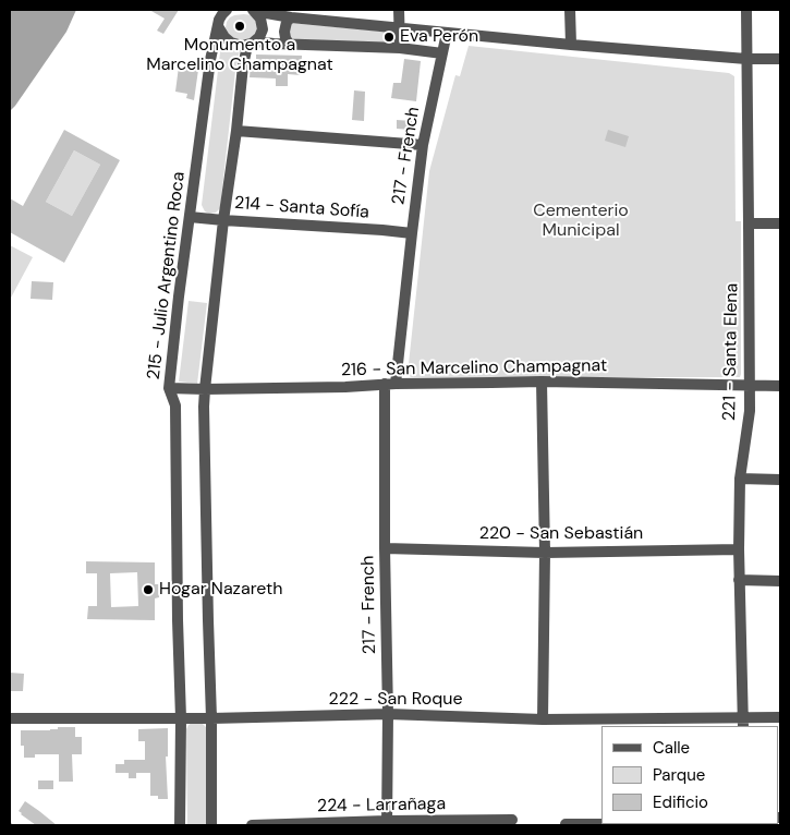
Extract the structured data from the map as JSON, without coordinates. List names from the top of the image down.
{
  "streets": {
    "street": [
      "217 - French",
      "214 - Santa Sofía",
      "215 - Julio Argentino Roca",
      "221 - Santa Elena",
      "216 - San Marcelino Champagnat",
      "220 - San Sebastián",
      "222 - San Roque",
      "224 - Larrañaga"
    ]
  },
  "crossings": [
    ["217 - French", "214 - Santa Sofía"],
    ["217 - French", "216 - San Marcelino Champagnat"],
    ["217 - French", "220 - San Sebastián"],
    ["217 - French", "222 - San Roque"],
    ["217 - French", "224 - Larrañaga"],
    ["214 - Santa Sofía", "215 - Julio Argentino Roca"],
    ["215 - Julio Argentino Roca", "216 - San Marcelino Champagnat"],
    ["215 - Julio Argentino Roca", "222 - San Roque"],
    ["221 - Santa Elena", "216 - San Marcelino Champagnat"],
    ["221 - Santa Elena", "220 - San Sebastián"],
    ["221 - Santa Elena", "222 - San Roque"]
  ],
  "parks": ["Cementerio Municipal"],
  "places": ["Monumento a Marcelino Champagnat", "Eva Perón", "Hogar Nazareth"],
  "legend": ["Calle", "Parque", "Edificio"]
}
